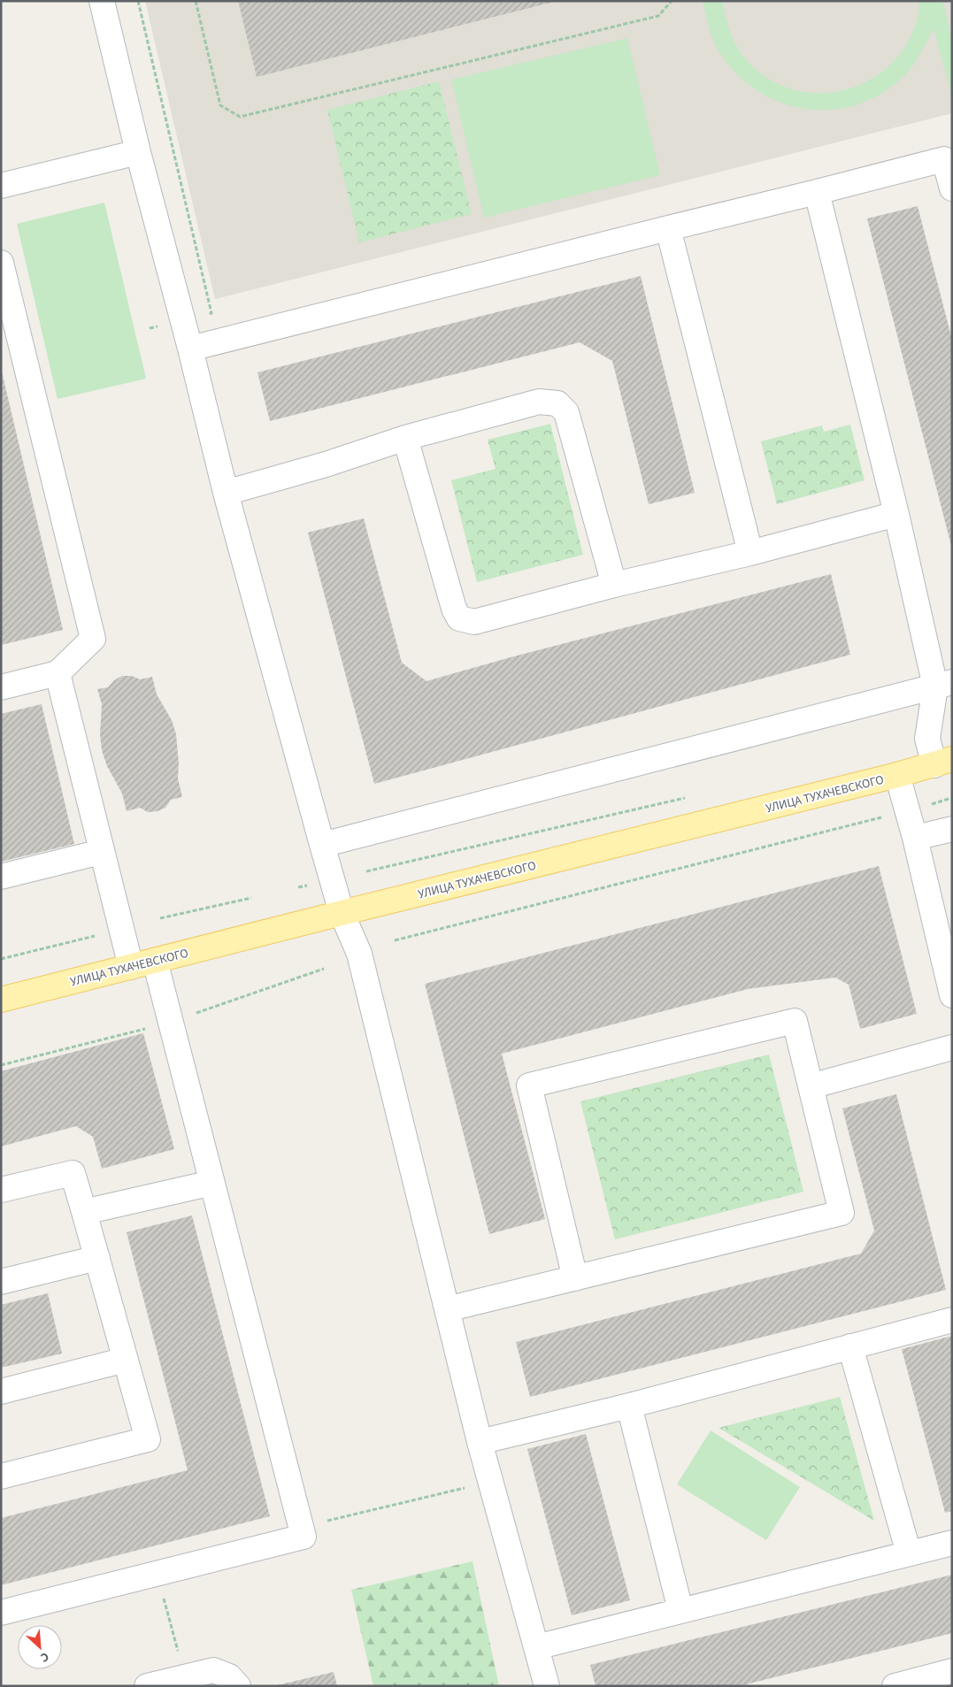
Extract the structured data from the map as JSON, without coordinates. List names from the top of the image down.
{
  "streets": {
    "main road": ["УЛИЦА ТУХАЧЕВСКОГО"]
  },
  "north": "bottom right"
}
